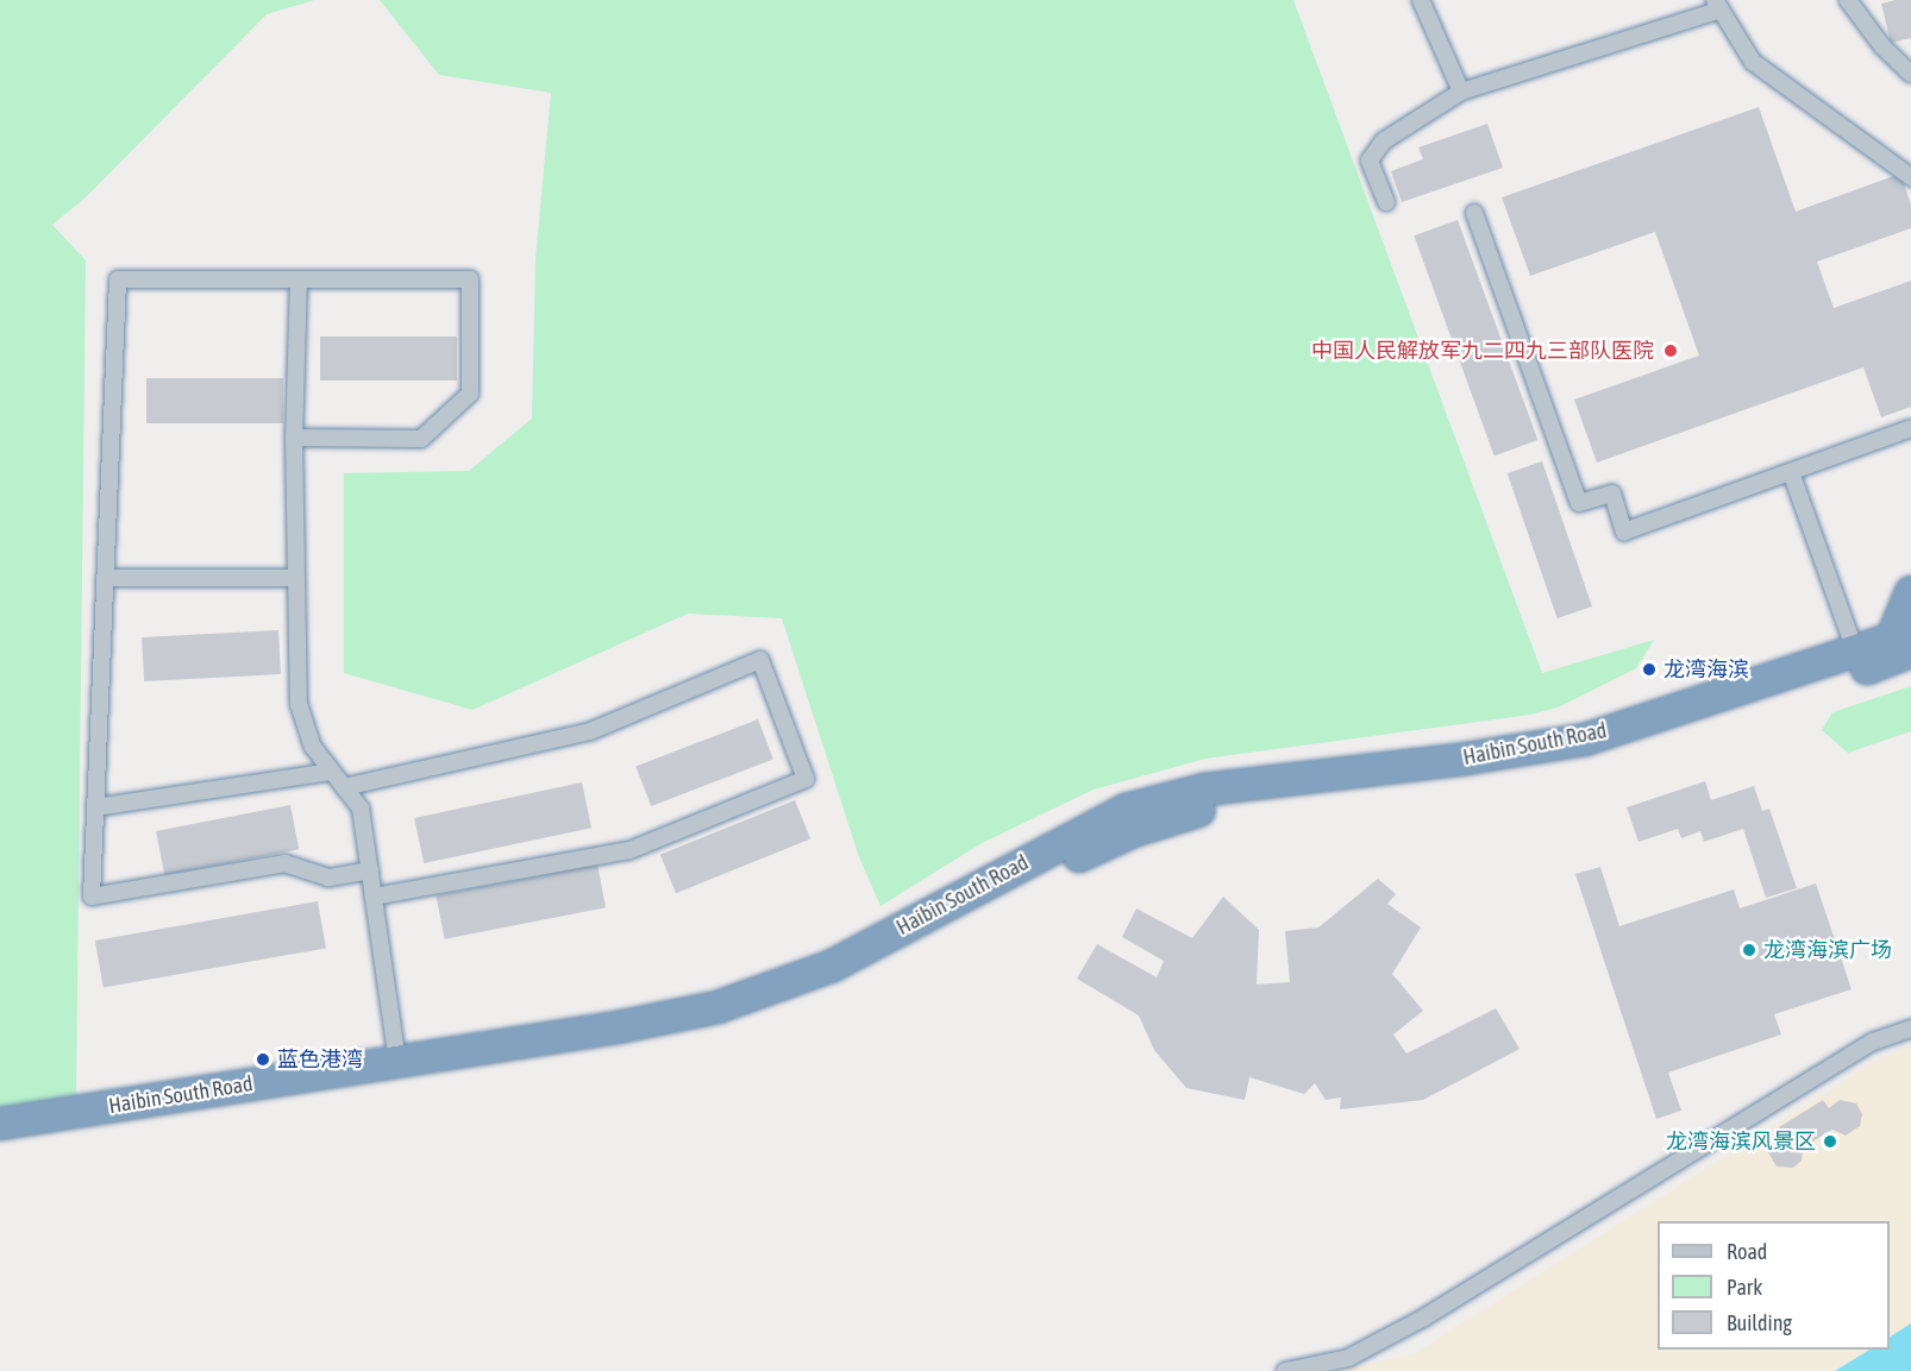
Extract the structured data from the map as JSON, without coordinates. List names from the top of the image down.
{
  "streets": {
    "highway": ["Haibin South Road"]
  },
  "places": [
    "中国人民解放军九二四九三部队医院",
    "龙湾海滨",
    "龙湾海滨广场",
    "蓝色港湾",
    "龙湾海滨风景区"
  ],
  "legend": ["Road", "Park", "Building"]
}
